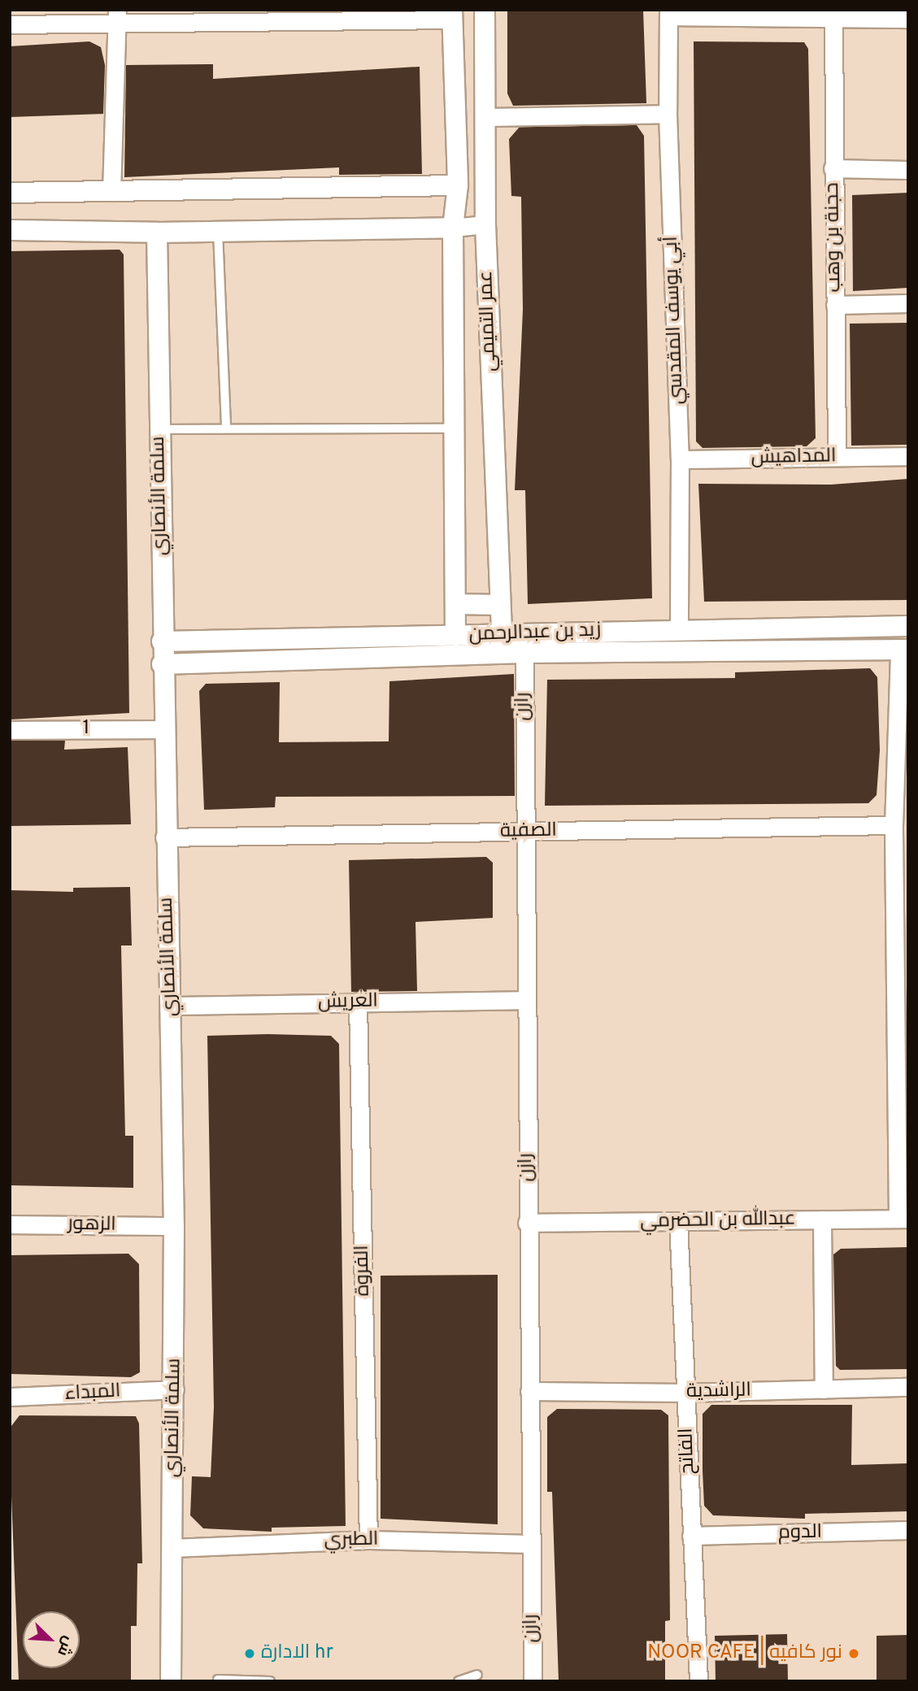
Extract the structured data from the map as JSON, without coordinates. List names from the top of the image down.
{
  "streets": {
    "street": [
      "حجنة بن وهب",
      "أبي يوسف المقدسي",
      "عمر التميمي",
      "المداهيش",
      "سلمة الأنصاري",
      "زيد بن عبدالرحمن",
      "رازن",
      "1",
      "الصفية",
      "العريش",
      "عبدالله بن الحضرمي",
      "الزهور",
      "الفروة",
      "الراشدية",
      "المبداء",
      "الفاتح",
      "الدوم",
      "الطبري"
    ]
  },
  "crossings": [
    ["حجنة بن وهب", "المداهيش"],
    ["أبي يوسف المقدسي", "المداهيش"],
    ["أبي يوسف المقدسي", "زيد بن عبدالرحمن"],
    ["عمر التميمي", "زيد بن عبدالرحمن"],
    ["سلمة الأنصاري", "زيد بن عبدالرحمن"],
    ["سلمة الأنصاري", "1"],
    ["سلمة الأنصاري", "الصفية"],
    ["سلمة الأنصاري", "العريش"],
    ["سلمة الأنصاري", "الزهور"],
    ["سلمة الأنصاري", "المبداء"],
    ["سلمة الأنصاري", "الطبري"],
    ["زيد بن عبدالرحمن", "رازن"],
    ["رازن", "الصفية"],
    ["رازن", "العريش"],
    ["رازن", "عبدالله بن الحضرمي"],
    ["رازن", "الراشدية"],
    ["رازن", "الطبري"],
    ["العريش", "الفروة"],
    ["عبدالله بن الحضرمي", "الفاتح"],
    ["الفروة", "الطبري"],
    ["الراشدية", "الفاتح"],
    ["الفاتح", "الدوم"]
  ],
  "places": ["الادارة hr", "NOOR CAFE | نور كافيه"],
  "north": "bottom right"
}
